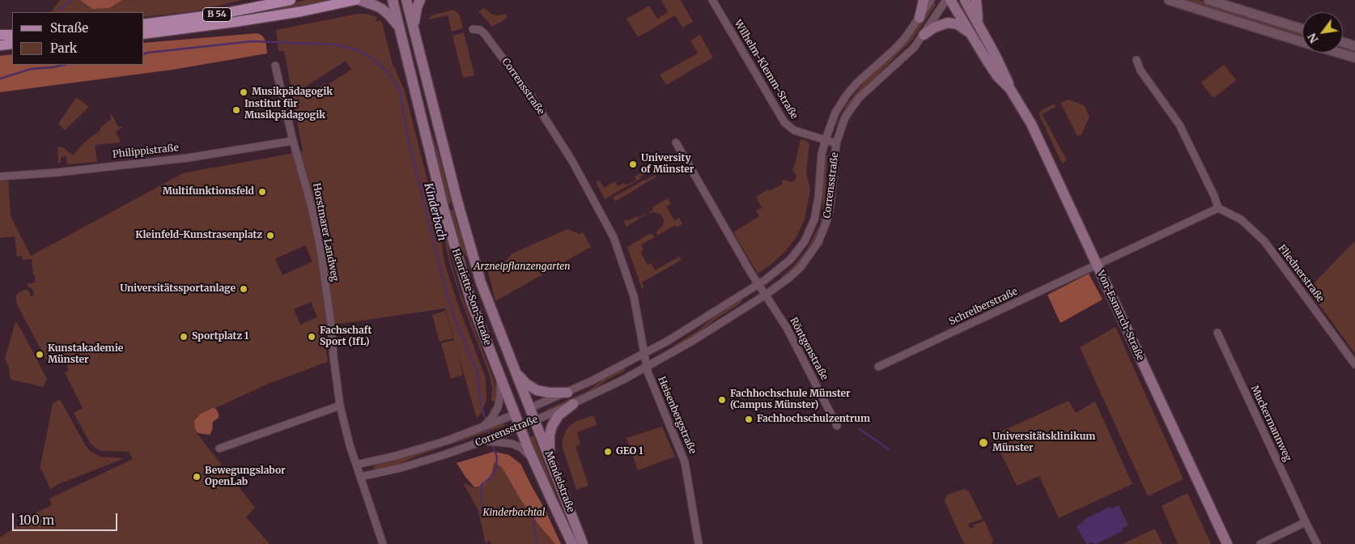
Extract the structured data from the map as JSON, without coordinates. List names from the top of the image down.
{
  "streets": {
    "main road": [
      "B 54",
      "Corrensstraße",
      "Henriette-Son-Straße",
      "Von-Esmarch-Straße",
      "Mendelstraße"
    ],
    "street": [
      "Wilhelm-Klemm-Straße",
      "Philippistraße",
      "Horstmarer Landweg",
      "Fliednerstraße",
      "Schreiberstraße",
      "Röntgenstraße",
      "Heisenbergstraße",
      "Muckermannweg"
    ]
  },
  "crossings": [
    ["Wilhelm-Klemm-Straße", "Corrensstraße"],
    ["Corrensstraße", "Horstmarer Landweg"],
    ["Corrensstraße", "Henriette-Son-Straße"],
    ["Corrensstraße", "Röntgenstraße"],
    ["Corrensstraße", "Heisenbergstraße"],
    ["Corrensstraße", "Mendelstraße"],
    ["Philippistraße", "Horstmarer Landweg"],
    ["Henriette-Son-Straße", "Mendelstraße"],
    ["Schreiberstraße", "Von-Esmarch-Straße"]
  ],
  "water": ["Kinderbach"],
  "parks": ["Arzneipflanzengarten", "Kinderbachtal"],
  "places": [
    "Musikpädagogik",
    "Institut für Musikpädagogik",
    "University of Münster",
    "Multifunktionsfeld",
    "Kleinfeld-Kunstrasenplatz",
    "Universitätssportanlage",
    "Sportplatz 1",
    "Fachschaft Sport (IfL)",
    "Kunstakademie Münster",
    "Fachhochschule Münster (Campus Münster)",
    "Fachhochschulzentrum",
    "Universitätsklinikum Münster",
    "GEO 1",
    "Bewegungslabor OpenLab"
  ],
  "legend": ["Straße", "Park"],
  "scale_bar": "100 m",
  "north": "bottom left"
}
